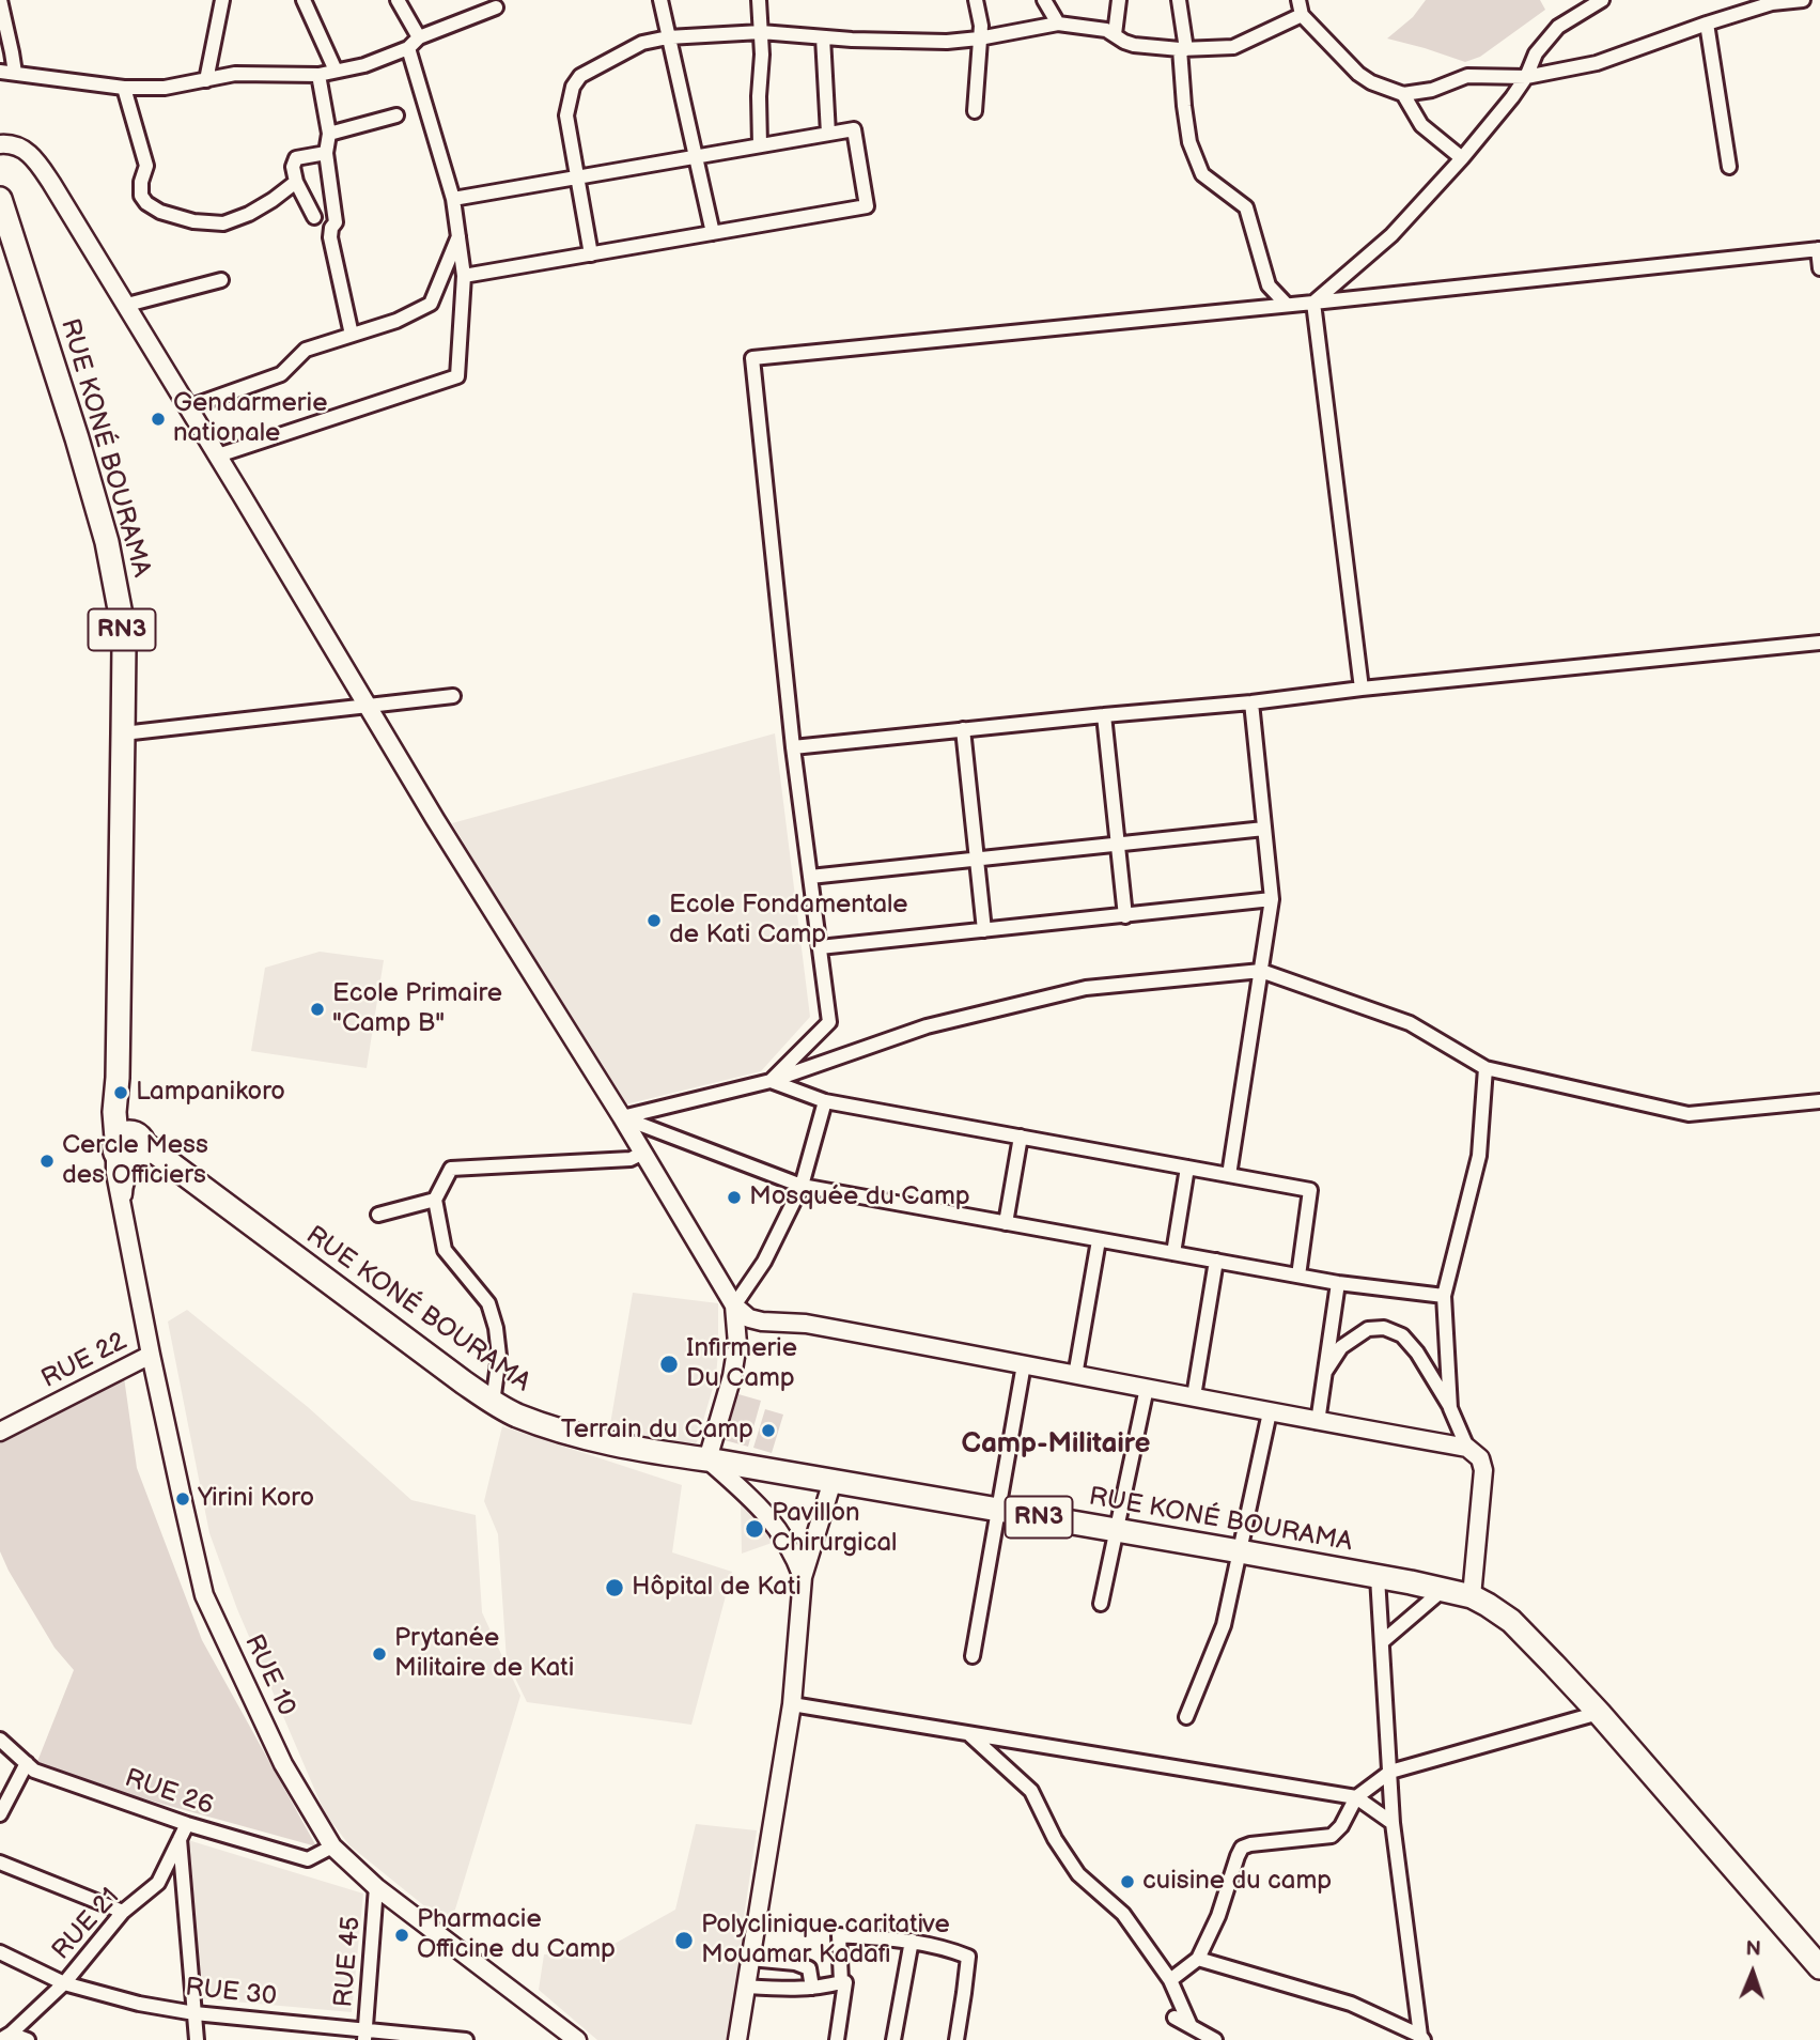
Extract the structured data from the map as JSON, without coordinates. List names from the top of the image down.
{
  "streets": {
    "highway": ["RUE KONÉ BOURAMA", "RN3"],
    "street": [
      "RUE 22",
      "RUE 10",
      "RUE 26",
      "RUE 21",
      "RUE 45",
      "RUE 30"
    ]
  },
  "crossings": [
    ["RUE KONÉ BOURAMA", "RUE 10"],
    ["RUE 22", "RUE 10"],
    ["RUE 10", "RUE 26"],
    ["RUE 10", "RUE 45"],
    ["RUE 26", "RUE 21"],
    ["RUE 21", "RUE 30"],
    ["RUE 45", "RUE 30"]
  ],
  "districts": ["Camp-Militaire"],
  "places": [
    "Gendarmerie nationale",
    "Ecole Fondamentale de Kati Camp",
    "Ecole Primaire \"Camp B\"",
    "Lampanikoro",
    "Cercle Mess des Officiers",
    "Mosquée du Camp",
    "Infirmerie Du Camp",
    "Terrain du Camp",
    "Yirini Koro",
    "Pavillon Chirurgical",
    "Hôpital de Kati",
    "Prytanée Militaire de Kati",
    "cuisine du camp",
    "Pharmacie Officine du Camp",
    "Polyclinique caritative Mouamar Kadafi"
  ],
  "north": "top"
}
